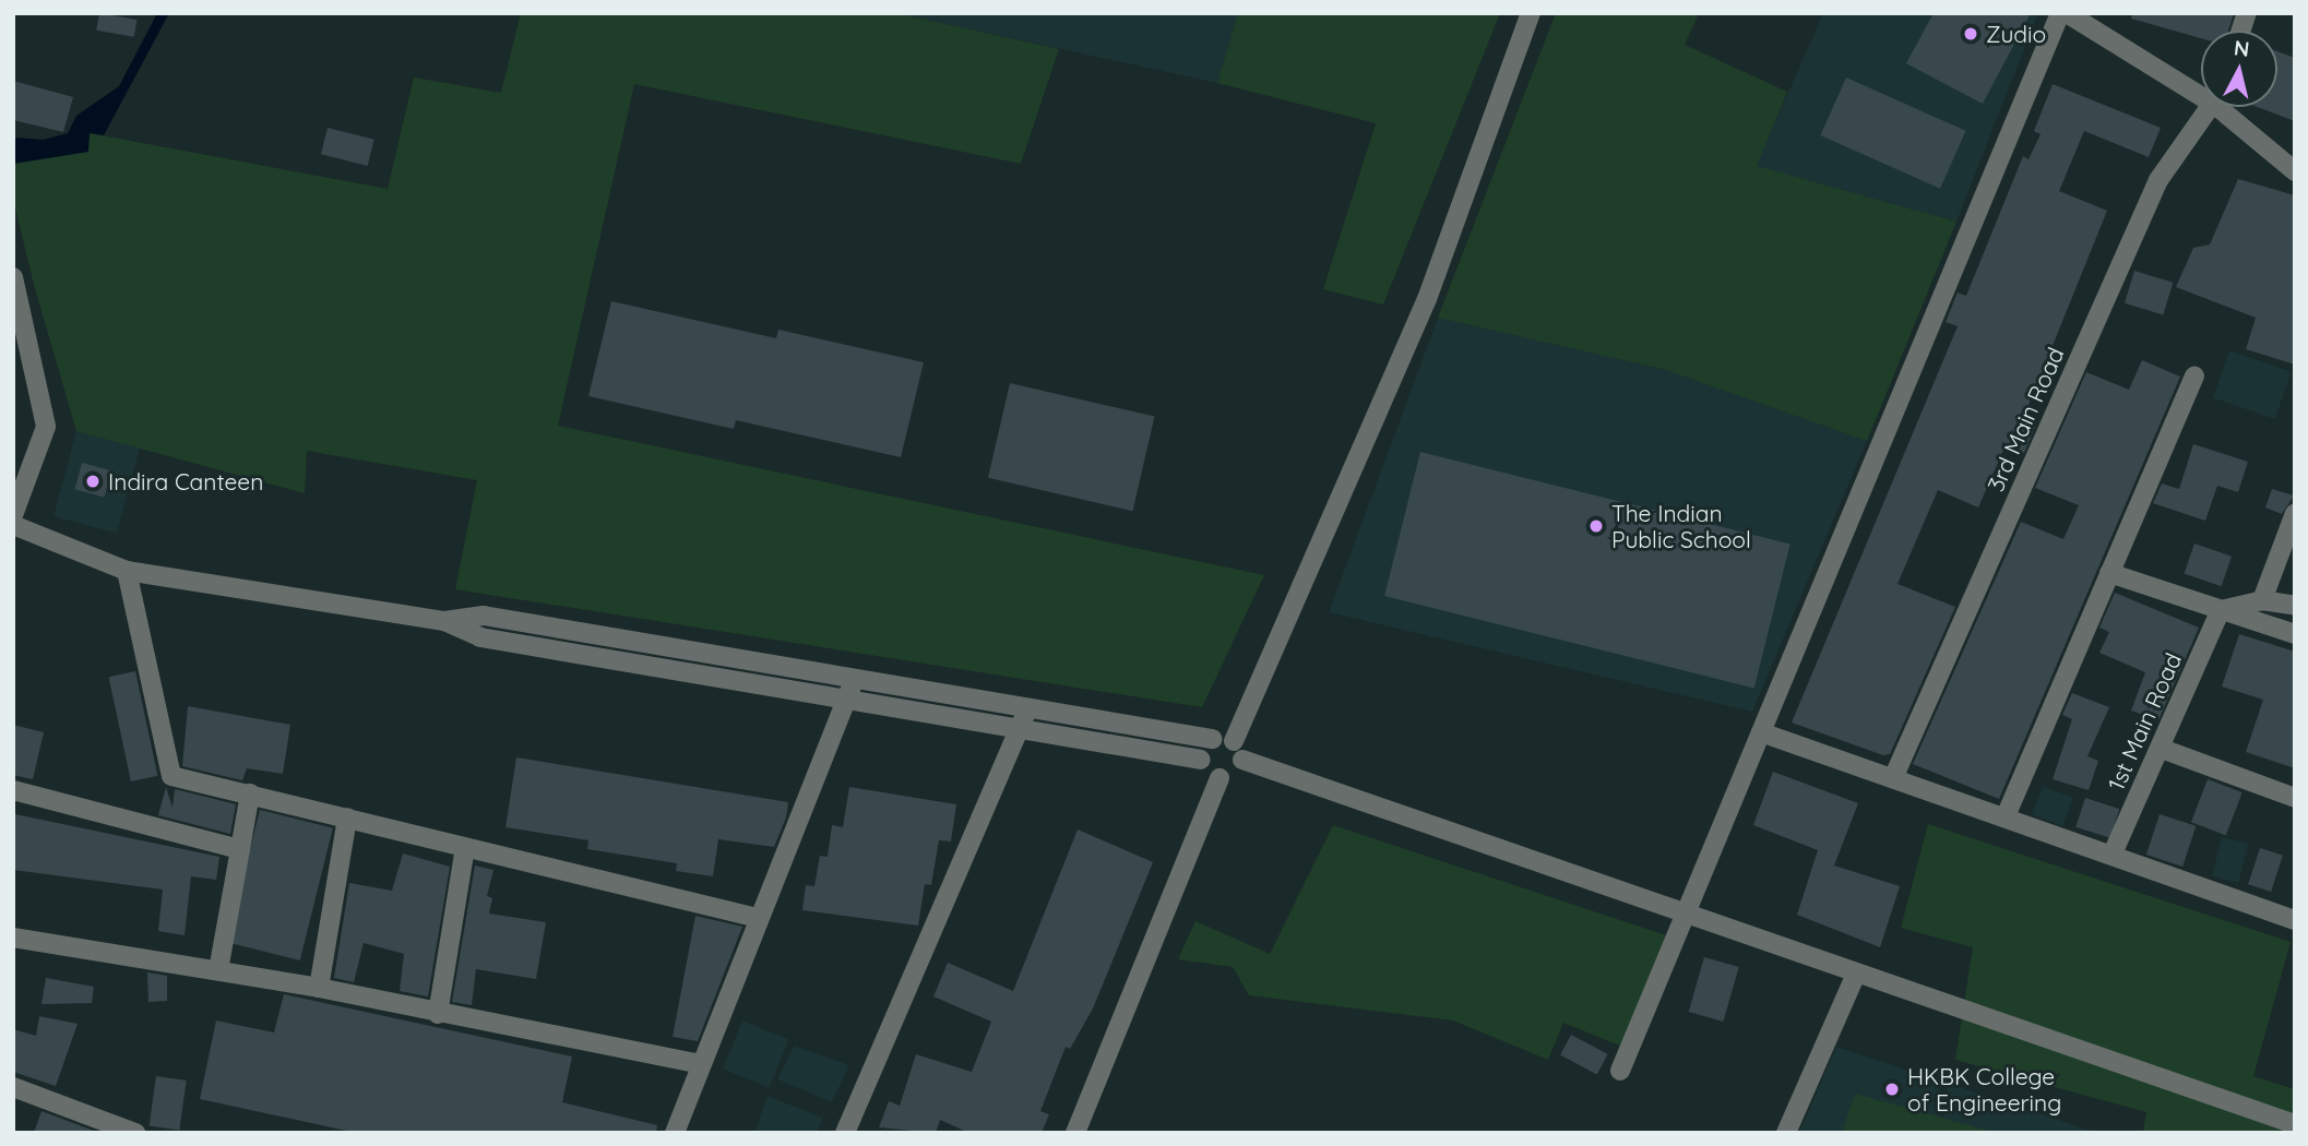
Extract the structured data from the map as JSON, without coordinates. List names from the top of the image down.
{
  "streets": {
    "street": ["3rd Main Road", "1st Main Road"]
  },
  "places": [
    "Zudio",
    "Indira Canteen",
    "The Indian Public School",
    "HKBK College of Engineering"
  ],
  "north": "top"
}
